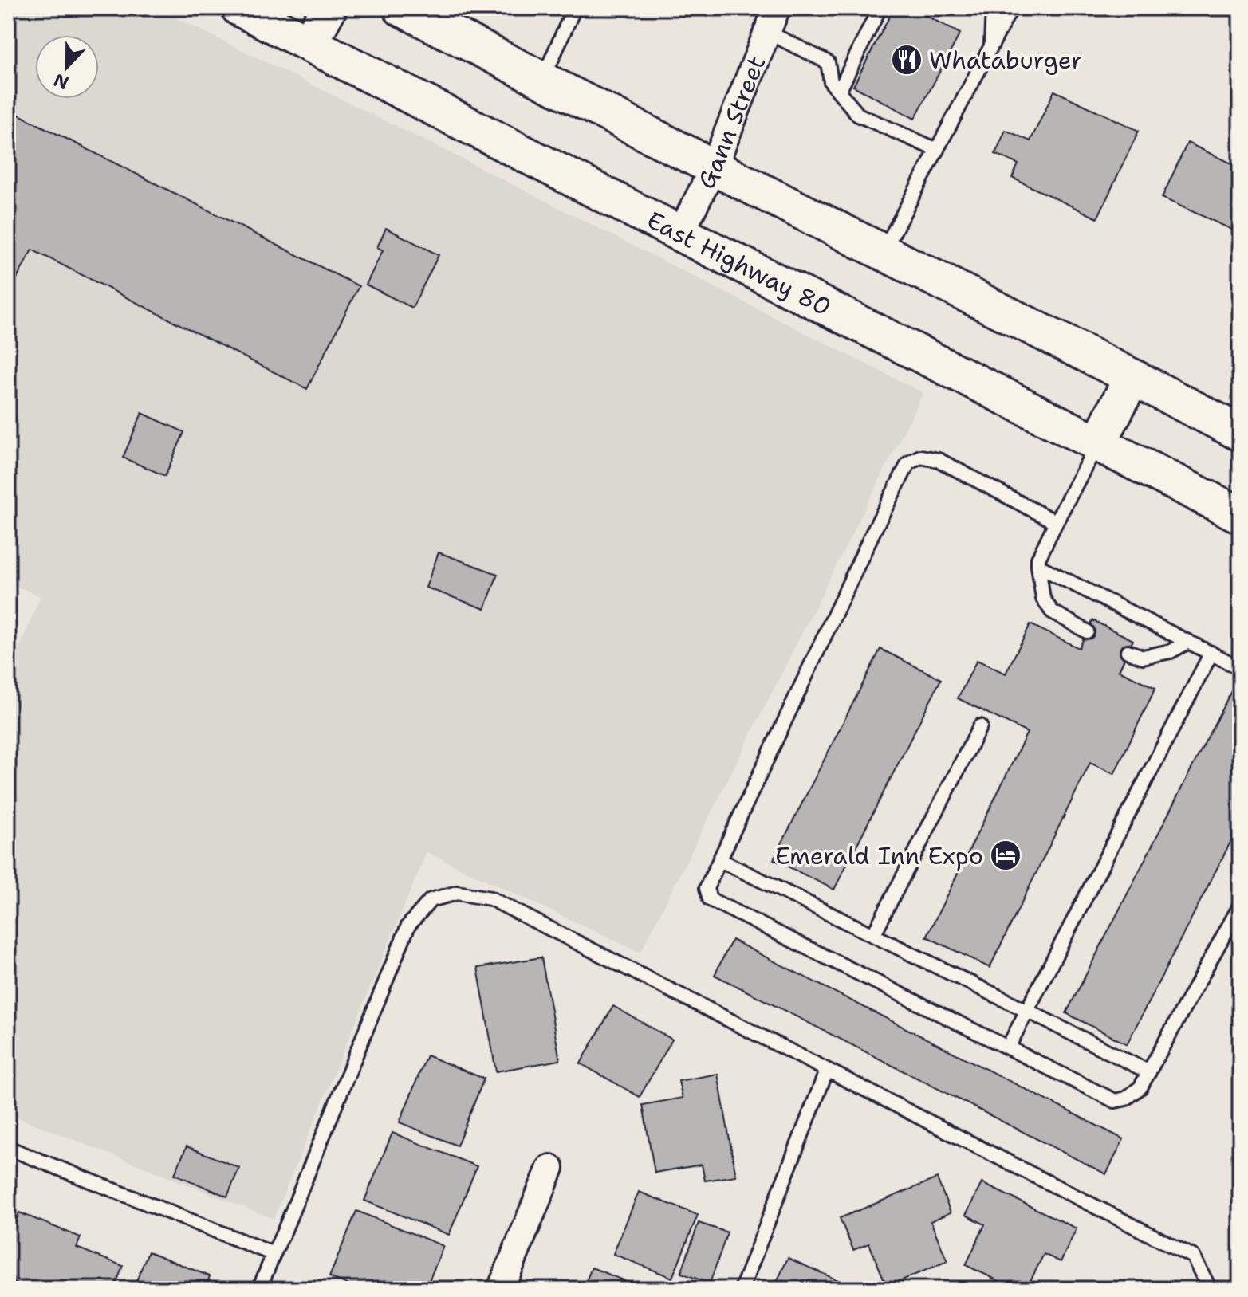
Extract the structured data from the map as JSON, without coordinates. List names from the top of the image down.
{
  "streets": {
    "main road": ["East Highway 80"],
    "street": ["Gann Street"]
  },
  "crossings": [
    ["Gann Street", "East Highway 80"]
  ],
  "places": {
    "restaurant": ["Whataburger"],
    "hotel": ["Emerald Inn Expo"]
  },
  "north": "bottom"
}
